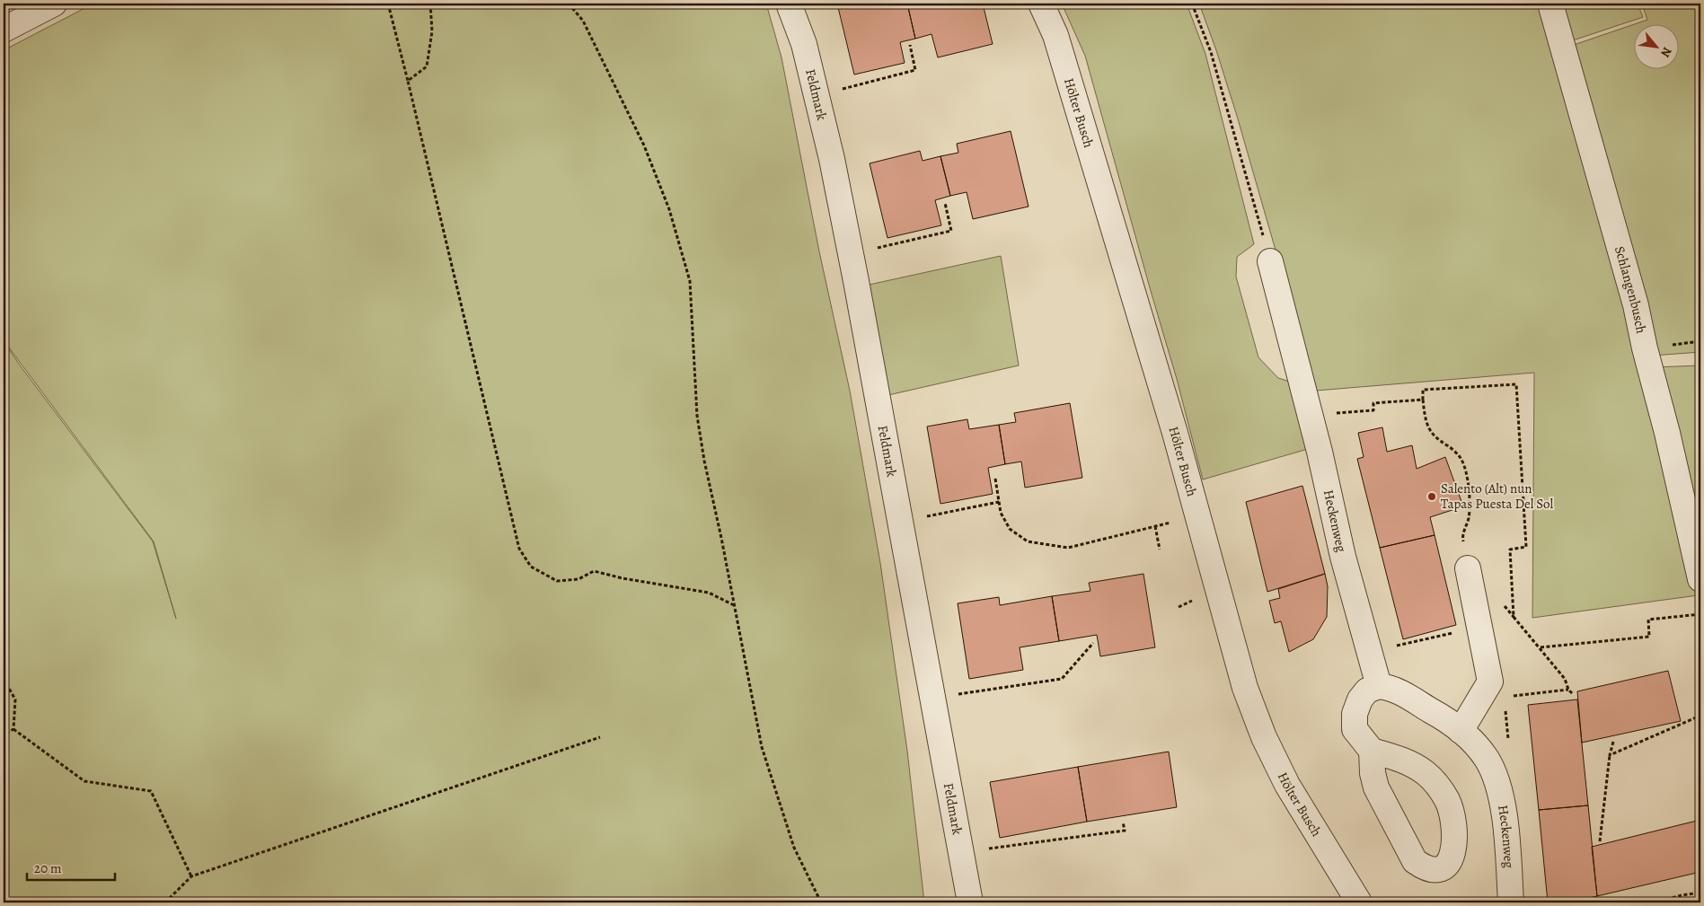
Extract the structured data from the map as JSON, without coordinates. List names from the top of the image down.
{
  "streets": {
    "street": [
      "Feldmark",
      "Hölter Busch",
      "Schlangenbusch",
      "Heckenweg"
    ]
  },
  "places": ["Salento (Alt) nun Tapas Puesta Del Sol"],
  "scale_bar": "20 m",
  "north": "bottom right"
}
